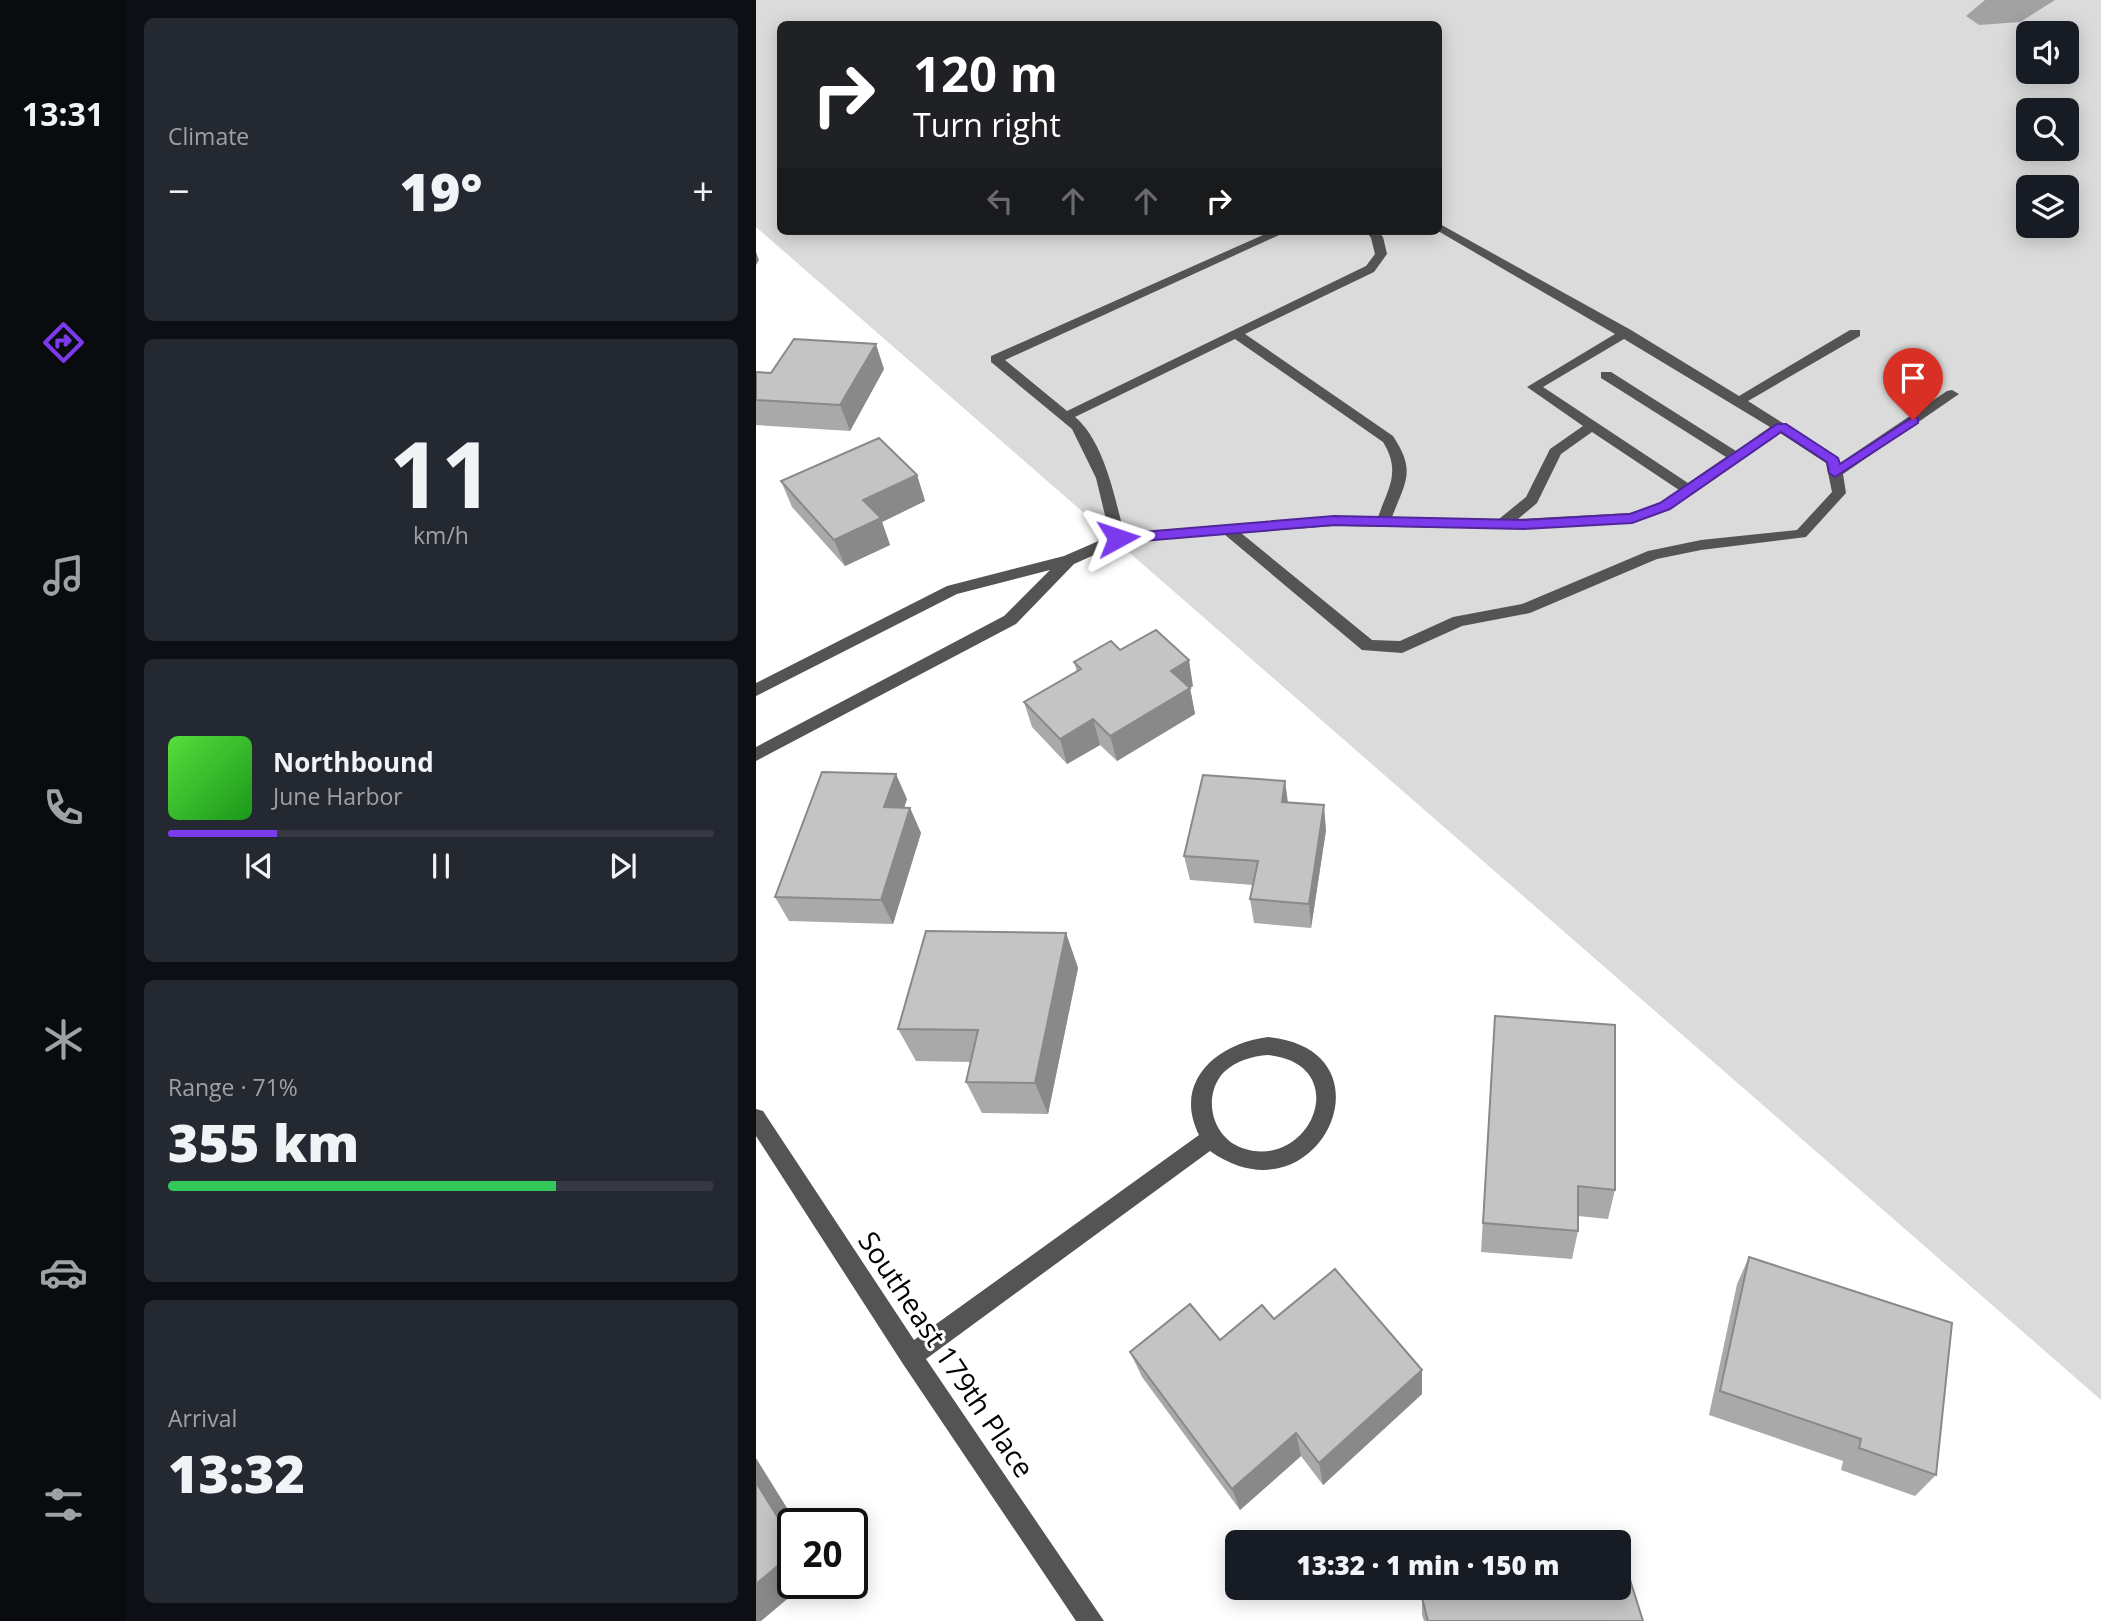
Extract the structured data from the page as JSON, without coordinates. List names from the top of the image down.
{
  "streets": {
    "street": ["Southeast 179th Place"]
  },
  "page": {
    "tabs": "13:31",
    "tile": [
      "Climate",
      ["11", "km/h"],
      ["Range · 71%", "355 km"],
      ["Arrival", "13:32"]
    ],
    "turn": ["120 m", "Turn right"],
    "heat": ["−", "19°", "+"],
    "song": ["Northbound", "June Harbor"],
    "limit": "20",
    "trip": "13:32 · 1 min · 150 m"
  }
}
